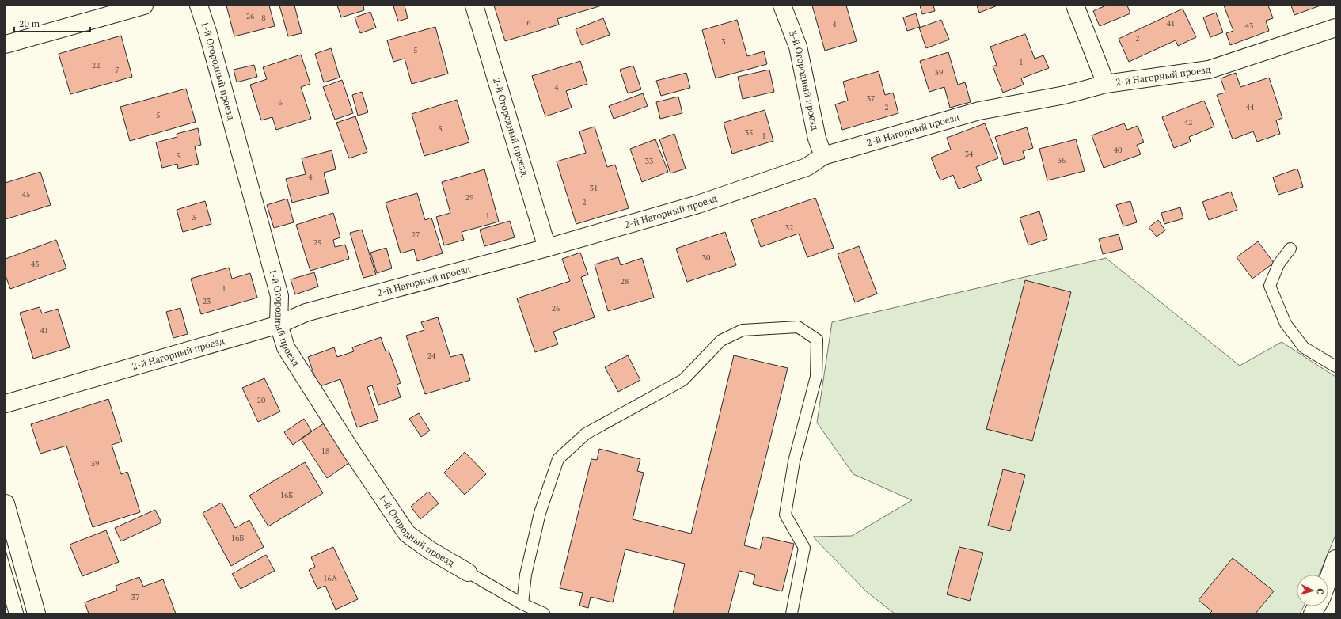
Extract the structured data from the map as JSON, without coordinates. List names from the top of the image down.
{
  "streets": {
    "street": [
      "1-й Огородный проезд",
      "2-й Нагорный проезд",
      "3-й Огородный проезд",
      "2-й Огородный проезд"
    ]
  },
  "crossings": [
    ["1-й Огородный проезд", "2-й Нагорный проезд"],
    ["2-й Нагорный проезд", "3-й Огородный проезд"],
    ["2-й Нагорный проезд", "2-й Огородный проезд"]
  ],
  "house_numbers": [
    "26",
    "8",
    "6",
    "41",
    "4",
    "43",
    "2",
    "3",
    "5",
    "1",
    "22",
    "7",
    "39",
    "4",
    "37",
    "6",
    "2",
    "44",
    "5",
    "42",
    "3",
    "35",
    "1",
    "40",
    "34",
    "5",
    "36",
    "33",
    "4",
    "31",
    "45",
    "29",
    "2",
    "1",
    "3",
    "32",
    "27",
    "25",
    "30",
    "43",
    "28",
    "1",
    "23",
    "26",
    "41",
    "24",
    "20",
    "18",
    "39",
    "16Б",
    "16Б",
    "16А",
    "37"
  ],
  "scale_bar": "20 m",
  "north": "right"
}
